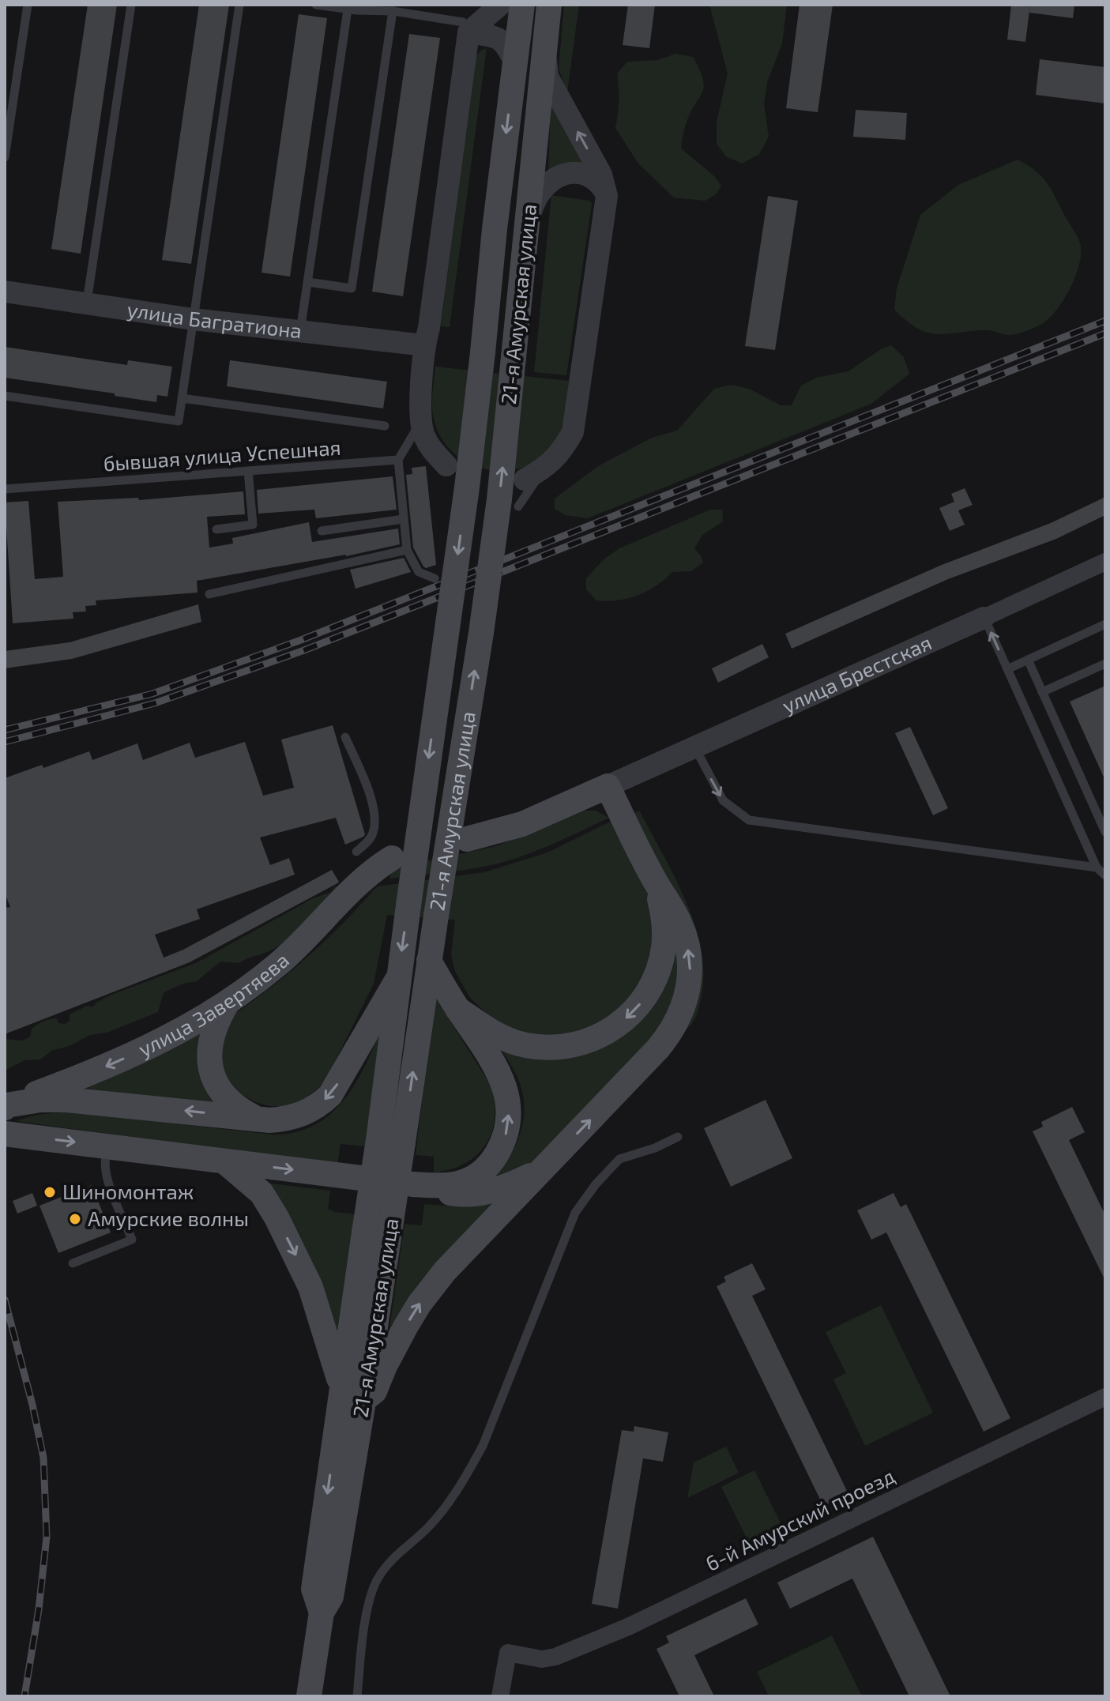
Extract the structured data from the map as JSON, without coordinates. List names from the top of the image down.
{
  "streets": {
    "main road": ["21-я Амурская улица", "улица Завертяева"],
    "street": ["улица Багратиона", "улица Брестская", "6-й Амурский проезд"],
    "lane": ["бывшая улица Успешная"]
  },
  "one_way": ["улица Завертяева"],
  "places": ["Шиномонтаж", "Амурские волны"]
}
